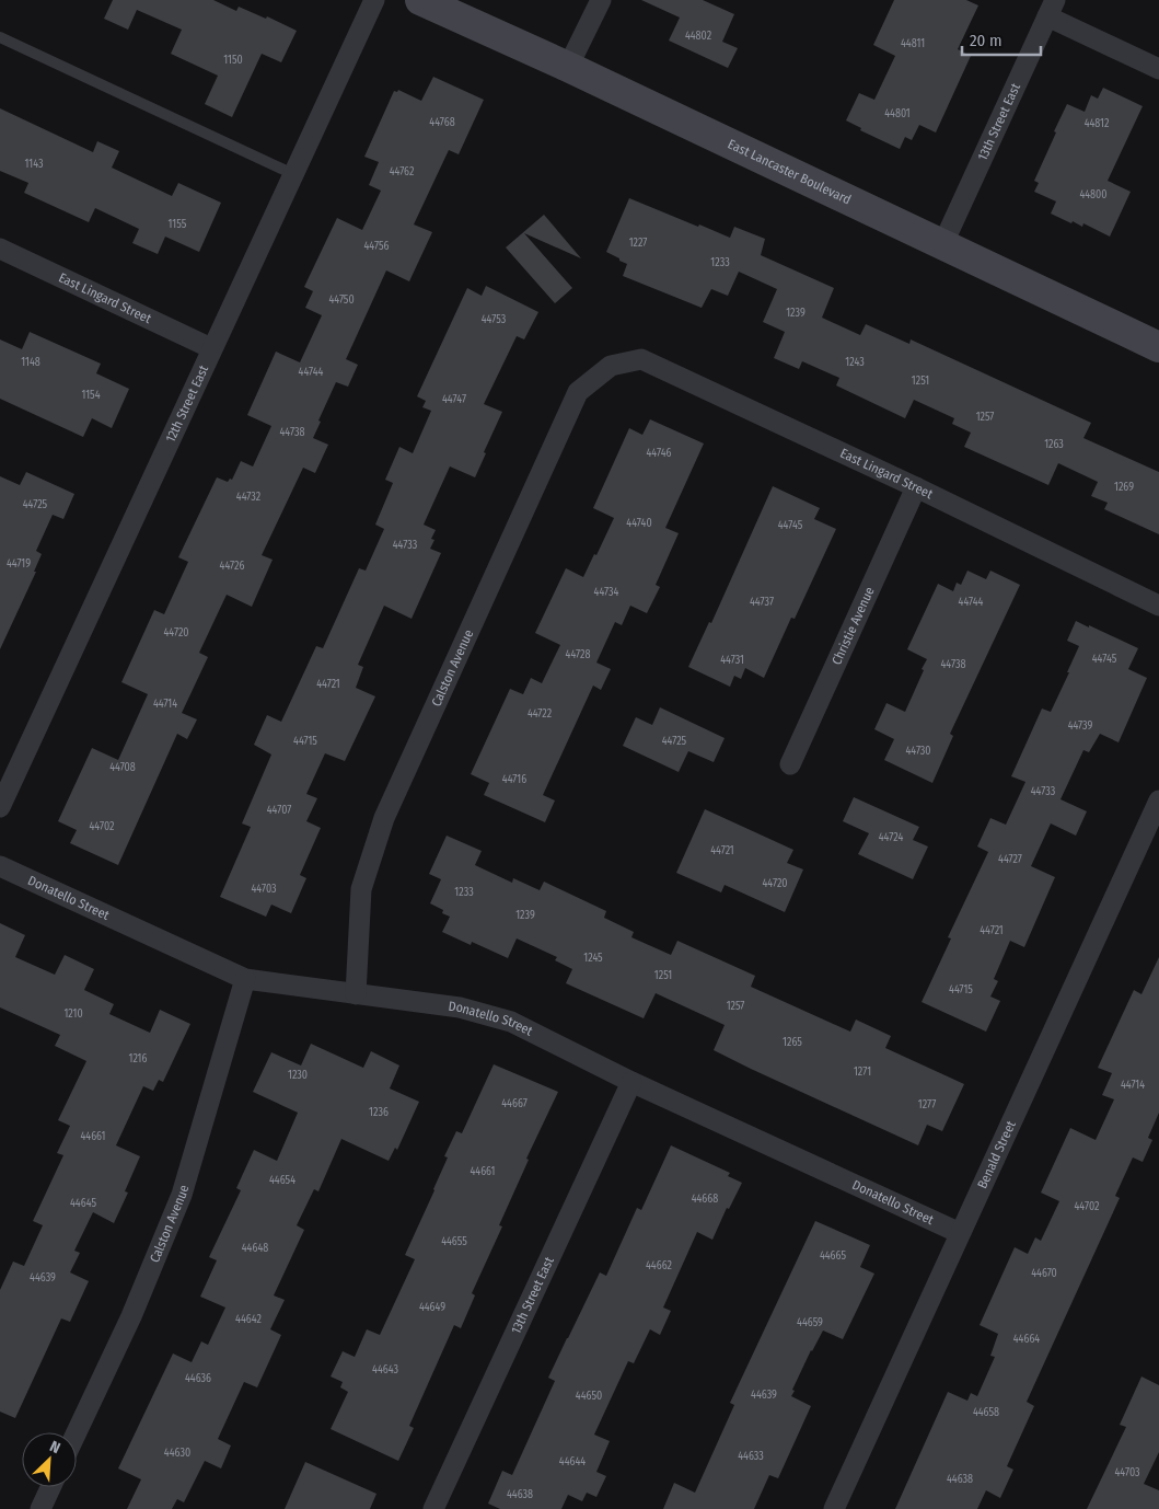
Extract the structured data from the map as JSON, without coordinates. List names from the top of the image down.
{
  "streets": {
    "main road": ["East Lancaster Boulevard"],
    "street": [
      "13th Street East",
      "East Lingard Street",
      "12th Street East",
      "Christie Avenue",
      "Calston Avenue",
      "Donatello Street",
      "Benald Street"
    ]
  },
  "crossings": [
    ["13th Street East", "East Lancaster Boulevard"],
    ["13th Street East", "Donatello Street"],
    ["East Lingard Street", "12th Street East"],
    ["East Lingard Street", "Christie Avenue"],
    ["East Lingard Street", "Calston Avenue"],
    ["Calston Avenue", "Donatello Street"],
    ["Donatello Street", "Benald Street"]
  ],
  "house_numbers": [
    "44802",
    "44811",
    "1150",
    "44801",
    "44768",
    "44812",
    "1143",
    "44762",
    "44800",
    "1155",
    "1227",
    "44756",
    "1233",
    "44750",
    "1239",
    "44753",
    "1148",
    "1243",
    "44744",
    "1251",
    "1154",
    "44747",
    "1257",
    "44738",
    "1263",
    "44746",
    "1269",
    "44732",
    "44725",
    "44740",
    "44745",
    "44733",
    "44719",
    "44726",
    "44734",
    "44737",
    "44744",
    "44720",
    "44728",
    "44745",
    "44731",
    "44738",
    "44721",
    "44714",
    "44722",
    "44739",
    "44715",
    "44725",
    "44730",
    "44708",
    "44716",
    "44733",
    "44707",
    "44702",
    "44724",
    "44721",
    "44727",
    "44720",
    "44703",
    "1233",
    "1239",
    "44721",
    "1245",
    "1251",
    "44715",
    "1257",
    "1210",
    "1265",
    "1216",
    "1271",
    "1230",
    "44714",
    "44667",
    "1277",
    "1236",
    "44661",
    "44661",
    "44654",
    "44668",
    "44645",
    "44702",
    "44655",
    "44648",
    "44665",
    "44662",
    "44670",
    "44639",
    "44649",
    "44642",
    "44659",
    "44664",
    "44643",
    "44636",
    "44639",
    "44650",
    "44658",
    "44630",
    "44633",
    "44644",
    "44703",
    "44638",
    "44638"
  ],
  "scale_bar": "20 m",
  "north": "top right"
}
